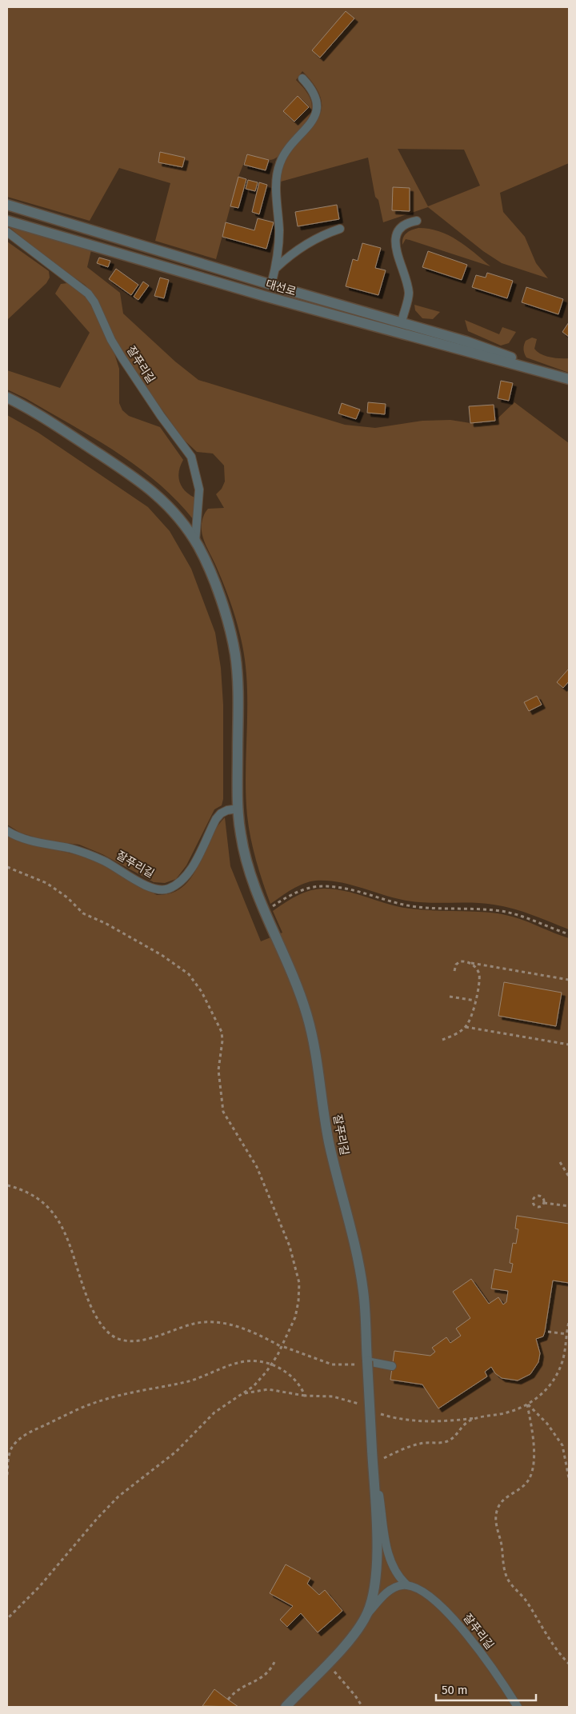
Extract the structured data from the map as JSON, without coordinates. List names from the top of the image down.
{
  "streets": {
    "street": ["대선로", "잘푸리길"]
  },
  "scale_bar": "50 m"
}
